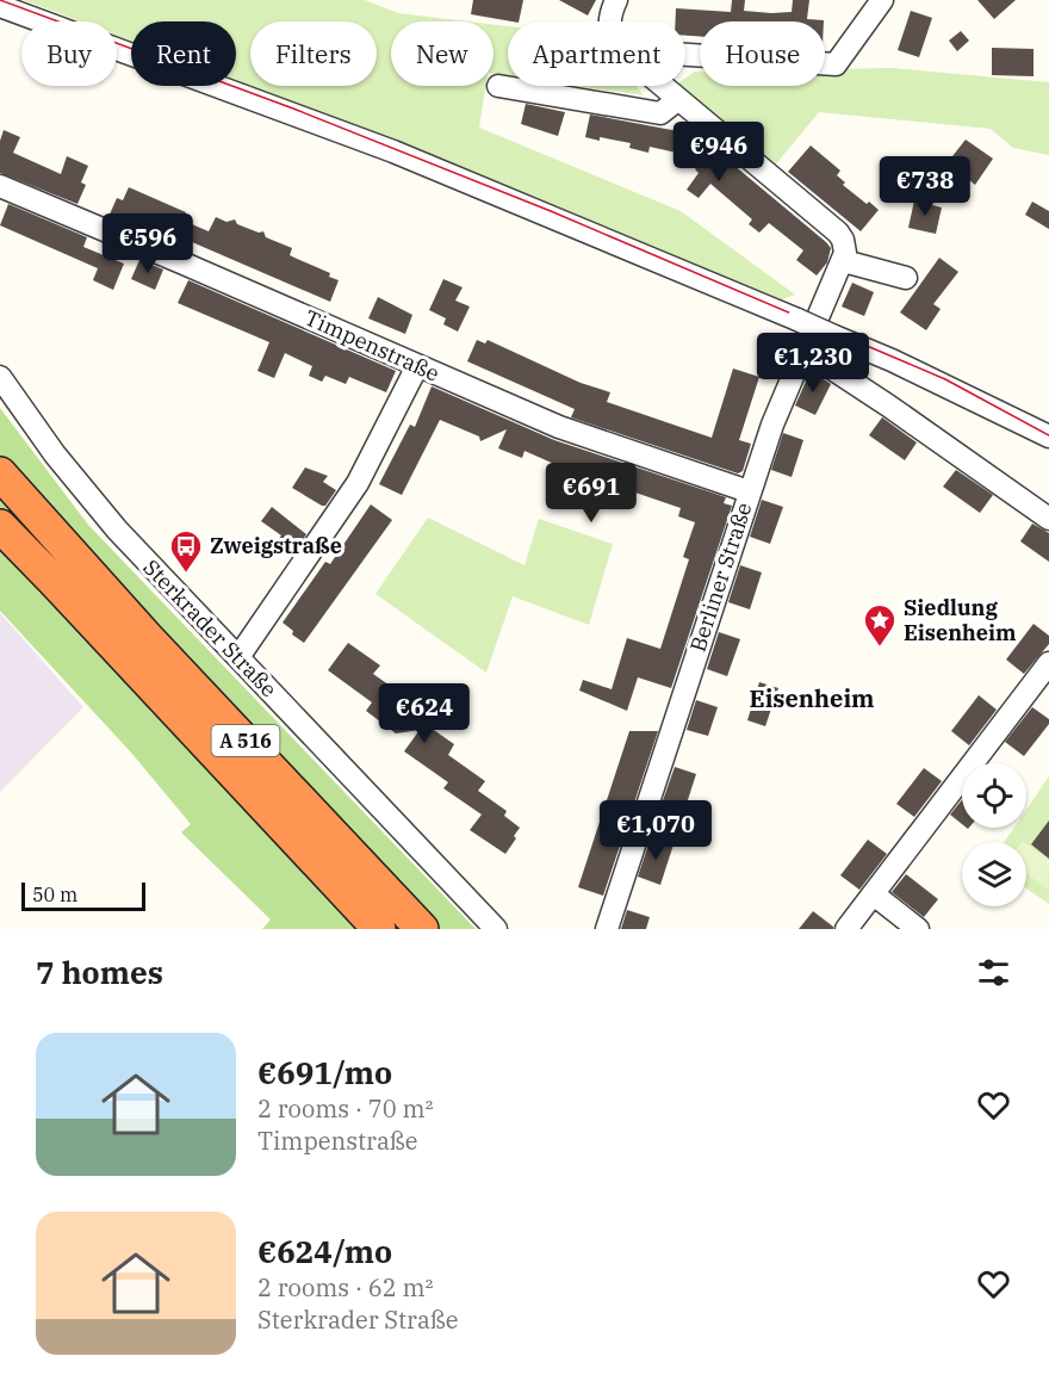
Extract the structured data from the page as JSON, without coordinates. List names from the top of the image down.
{
  "streets": {
    "highway": ["A 516"],
    "street": ["Timpenstraße", "Berliner Straße", "Sterkrader Straße"]
  },
  "crossings": [
    ["Timpenstraße", "Berliner Straße"]
  ],
  "districts": ["Eisenheim"],
  "places": {
    "bus stop": ["Zweigstraße"],
    "place": ["Siedlung Eisenheim"]
  },
  "scale_bar": "50 m",
  "page": {
    "chip": [
      "Buy",
      "Rent",
      "Filters",
      "New",
      "Apartment",
      "House"
    ],
    "price": [
      "€946",
      "€738",
      "€596",
      "€1,230",
      "€691",
      "€624",
      "€1,070"
    ],
    "scale": "50 m",
    "heading": "7 homes",
    "list": [
      {
        "name": "€691/mo",
        "note": "2 rooms · 70 m² · Timpenstraße"
      },
      {
        "name": "€624/mo",
        "note": "2 rooms · 62 m² · Sterkrader Straße"
      }
    ]
  }
}
